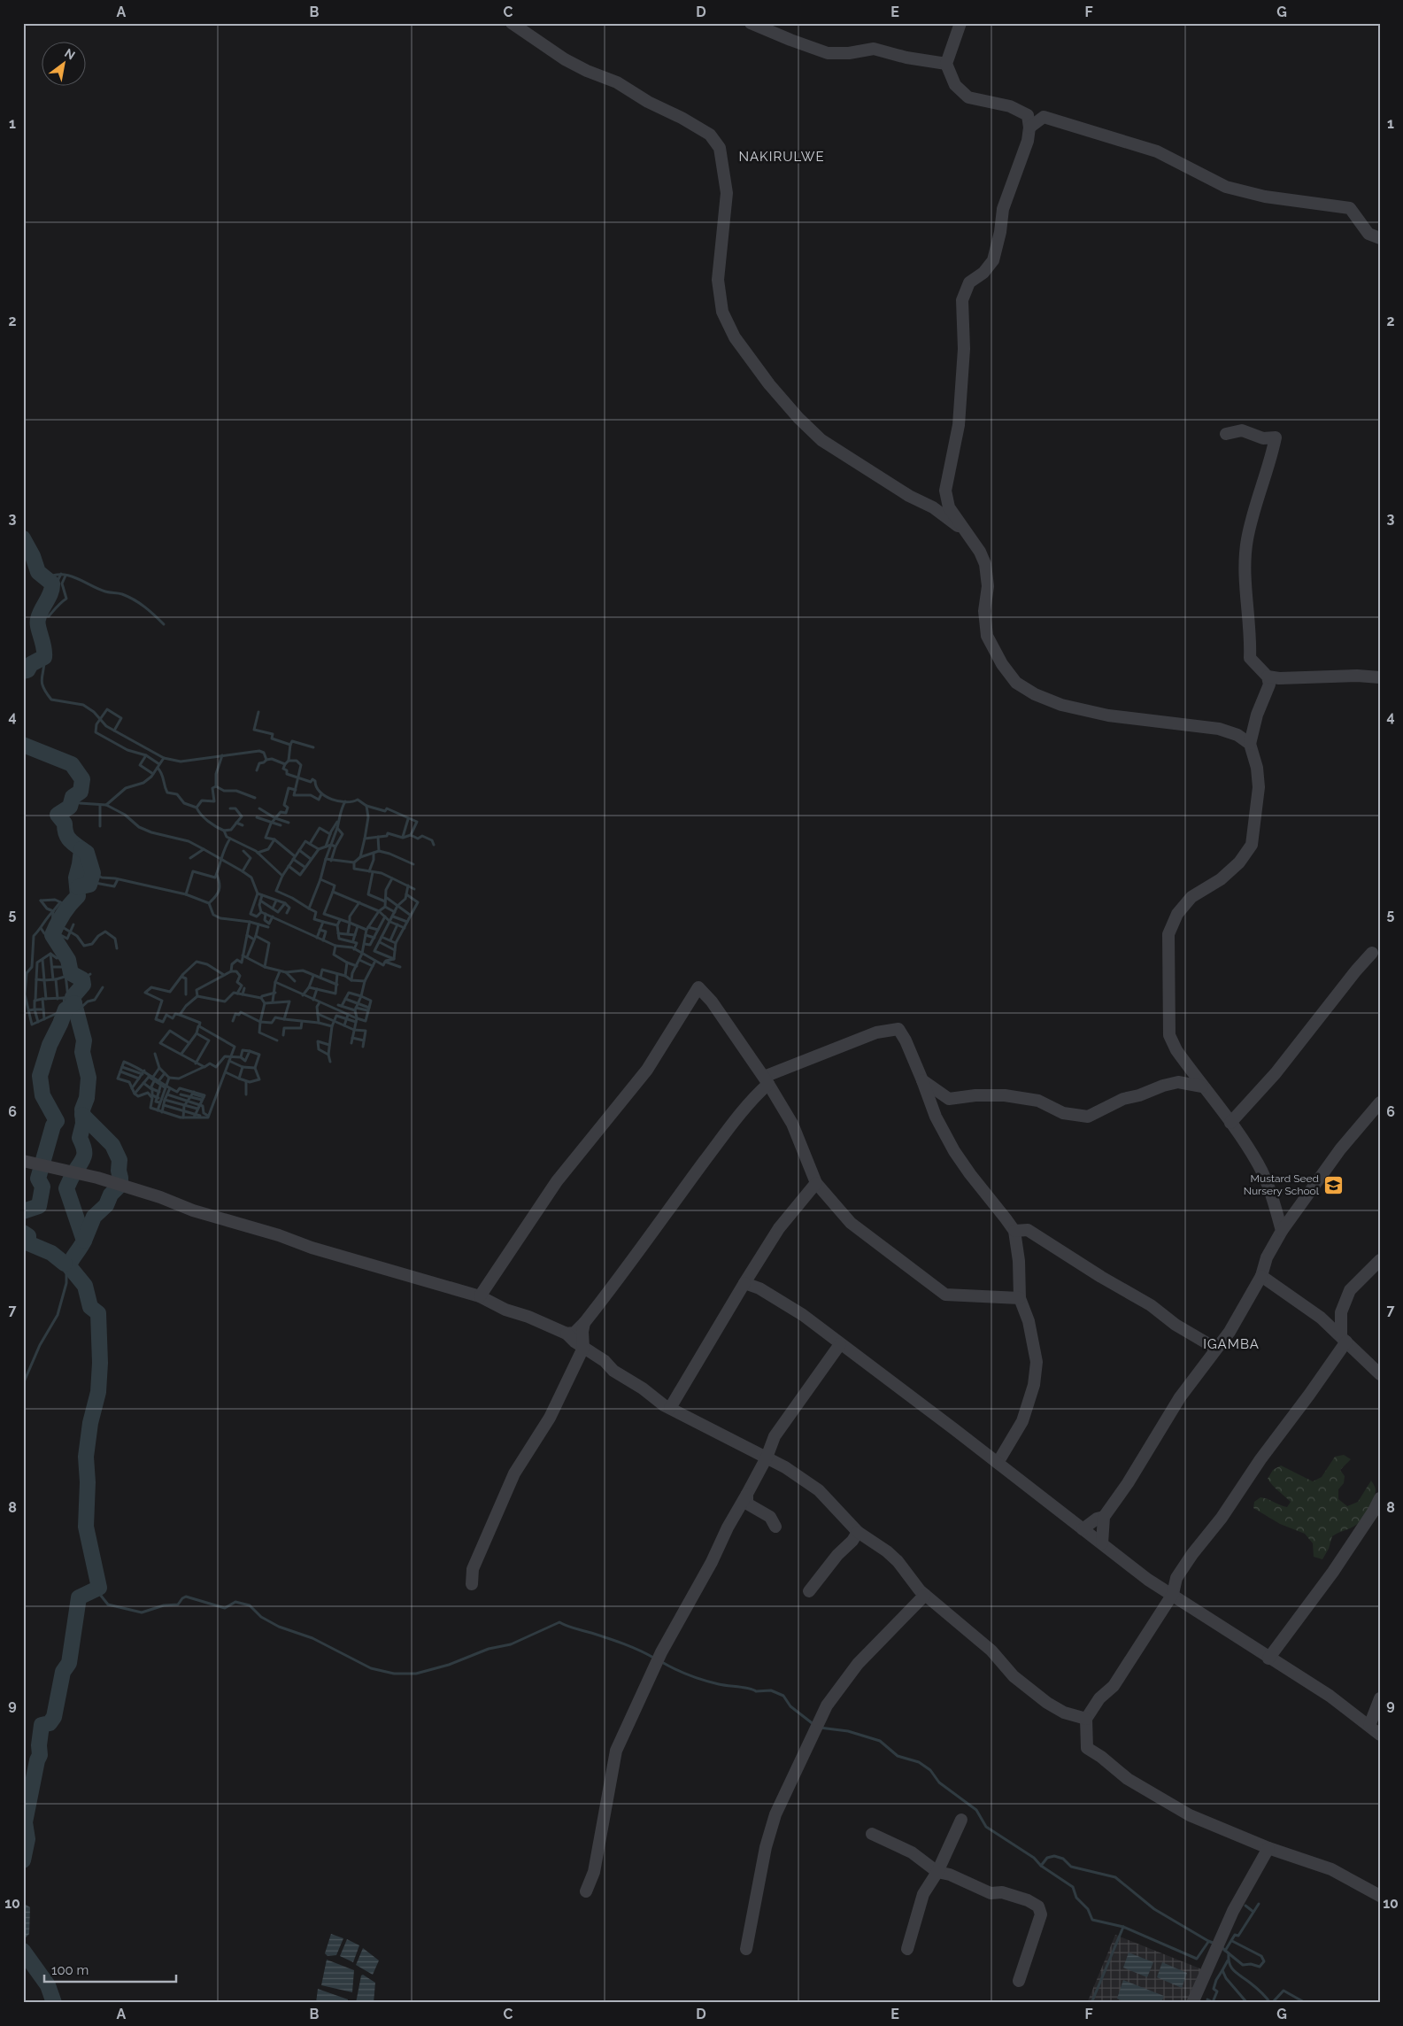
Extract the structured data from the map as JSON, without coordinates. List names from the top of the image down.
{
  "districts": ["NAKIRULWE", "IGAMBA"],
  "places": {
    "school or university": ["Mustard Seed Nursery School"]
  },
  "scale_bar": "100 m",
  "north": "top right",
  "grid": {
    "columns": [
      "A",
      "B",
      "C",
      "D",
      "E",
      "F",
      "G"
    ],
    "rows": [
      "1",
      "2",
      "3",
      "4",
      "5",
      "6",
      "7",
      "8",
      "9",
      "10"
    ]
  }
}
